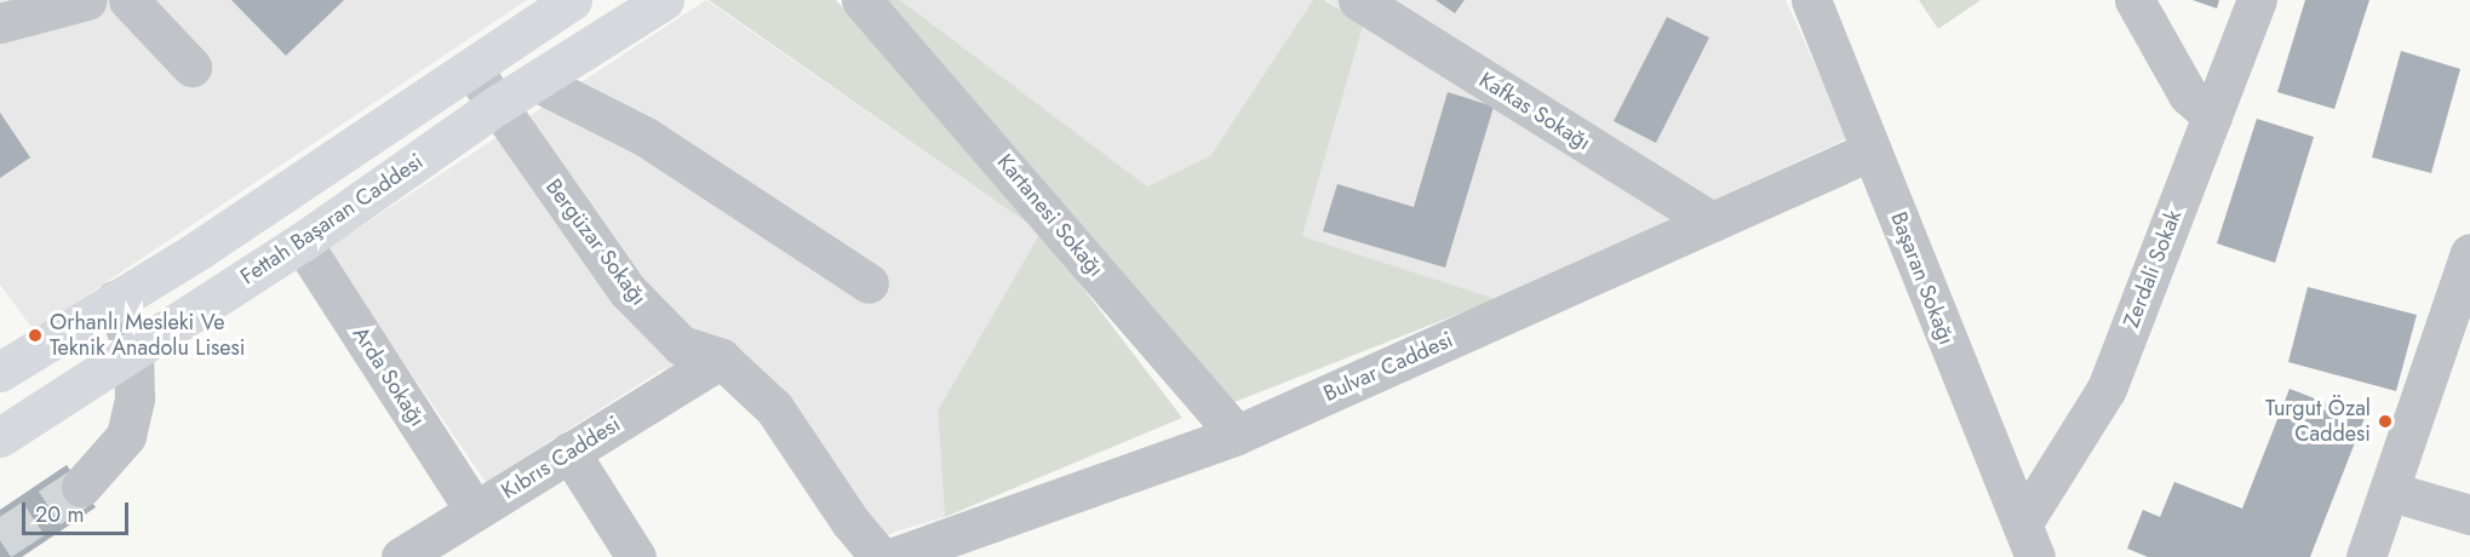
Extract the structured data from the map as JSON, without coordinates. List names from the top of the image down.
{
  "streets": {
    "main road": ["Fettah Başaran Caddesi"],
    "street": [
      "Kafkas Sokağı",
      "Kartanesi Sokağı",
      "Bergüzar Sokağı",
      "Zerdali Sokak",
      "Başaran Sokağı",
      "Bulvar Caddesi",
      "Arda Sokağı",
      "Kıbrıs Caddesi"
    ]
  },
  "crossings": [
    ["Kafkas Sokağı", "Bulvar Caddesi"],
    ["Kartanesi Sokağı", "Bulvar Caddesi"],
    ["Fettah Başaran Caddesi", "Bergüzar Sokağı"],
    ["Fettah Başaran Caddesi", "Arda Sokağı"],
    ["Bergüzar Sokağı", "Kıbrıs Caddesi"],
    ["Zerdali Sokak", "Başaran Sokağı"],
    ["Başaran Sokağı", "Bulvar Caddesi"],
    ["Arda Sokağı", "Kıbrıs Caddesi"]
  ],
  "places": ["Orhanlı Mesleki Ve Teknik Anadolu Lisesi", "Turgut Özal Caddesi"],
  "scale_bar": "20 m"
}
